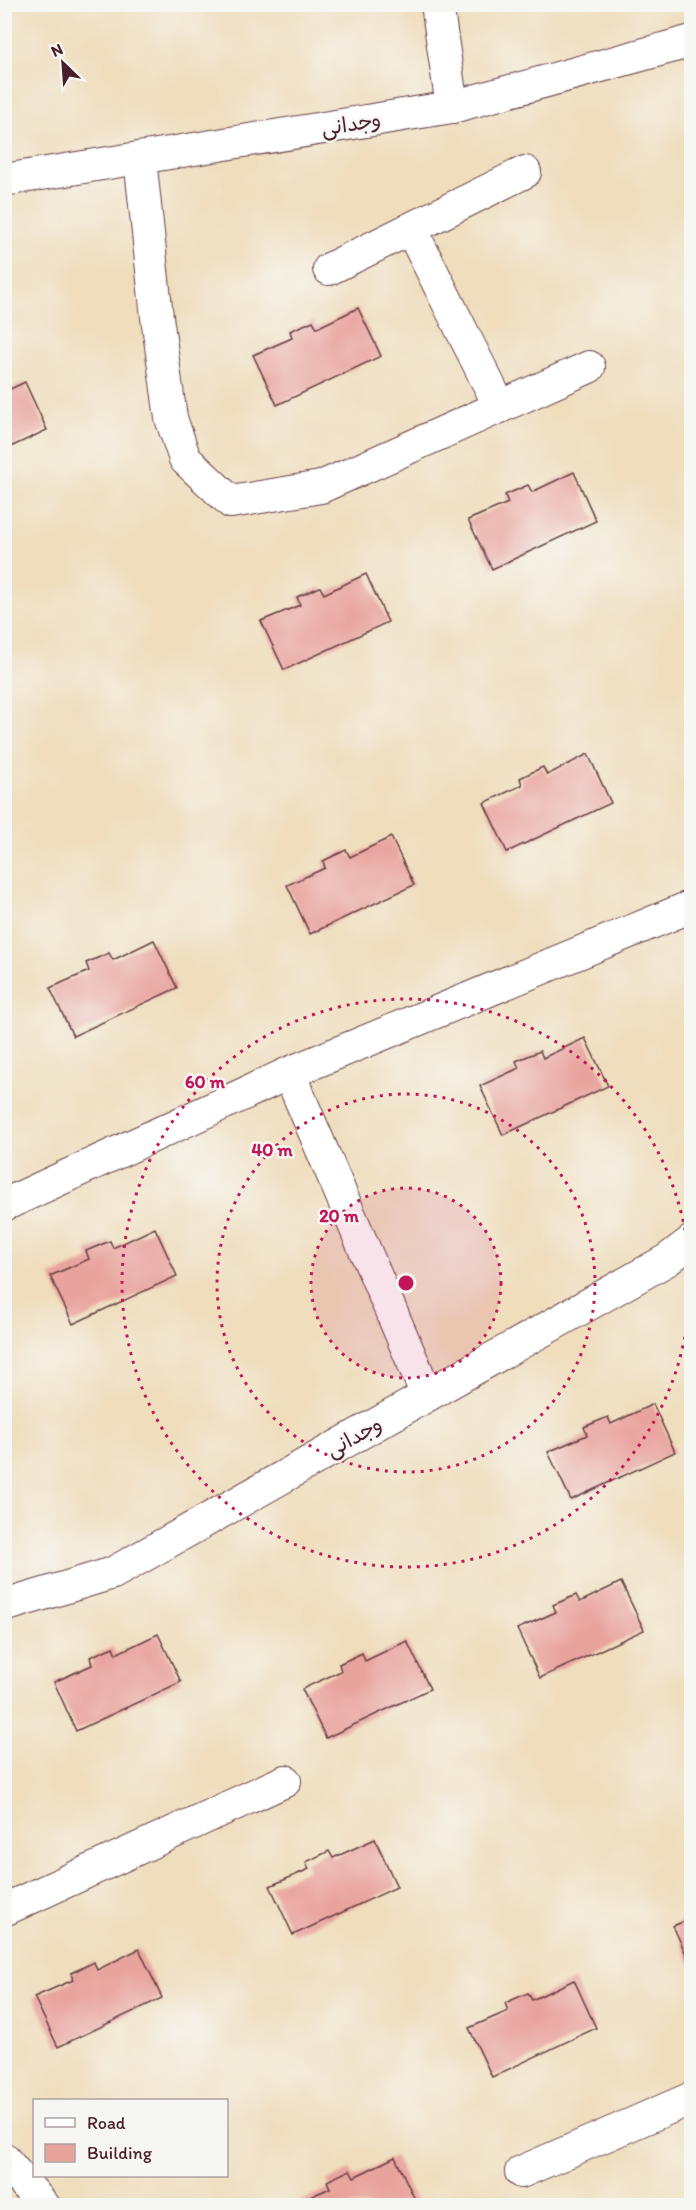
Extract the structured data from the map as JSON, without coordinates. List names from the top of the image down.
{
  "streets": {
    "street": ["وجدانی"]
  },
  "legend": ["Road", "Building"],
  "north": "top left",
  "rings": ["60 m", "40 m", "20 m"]
}
